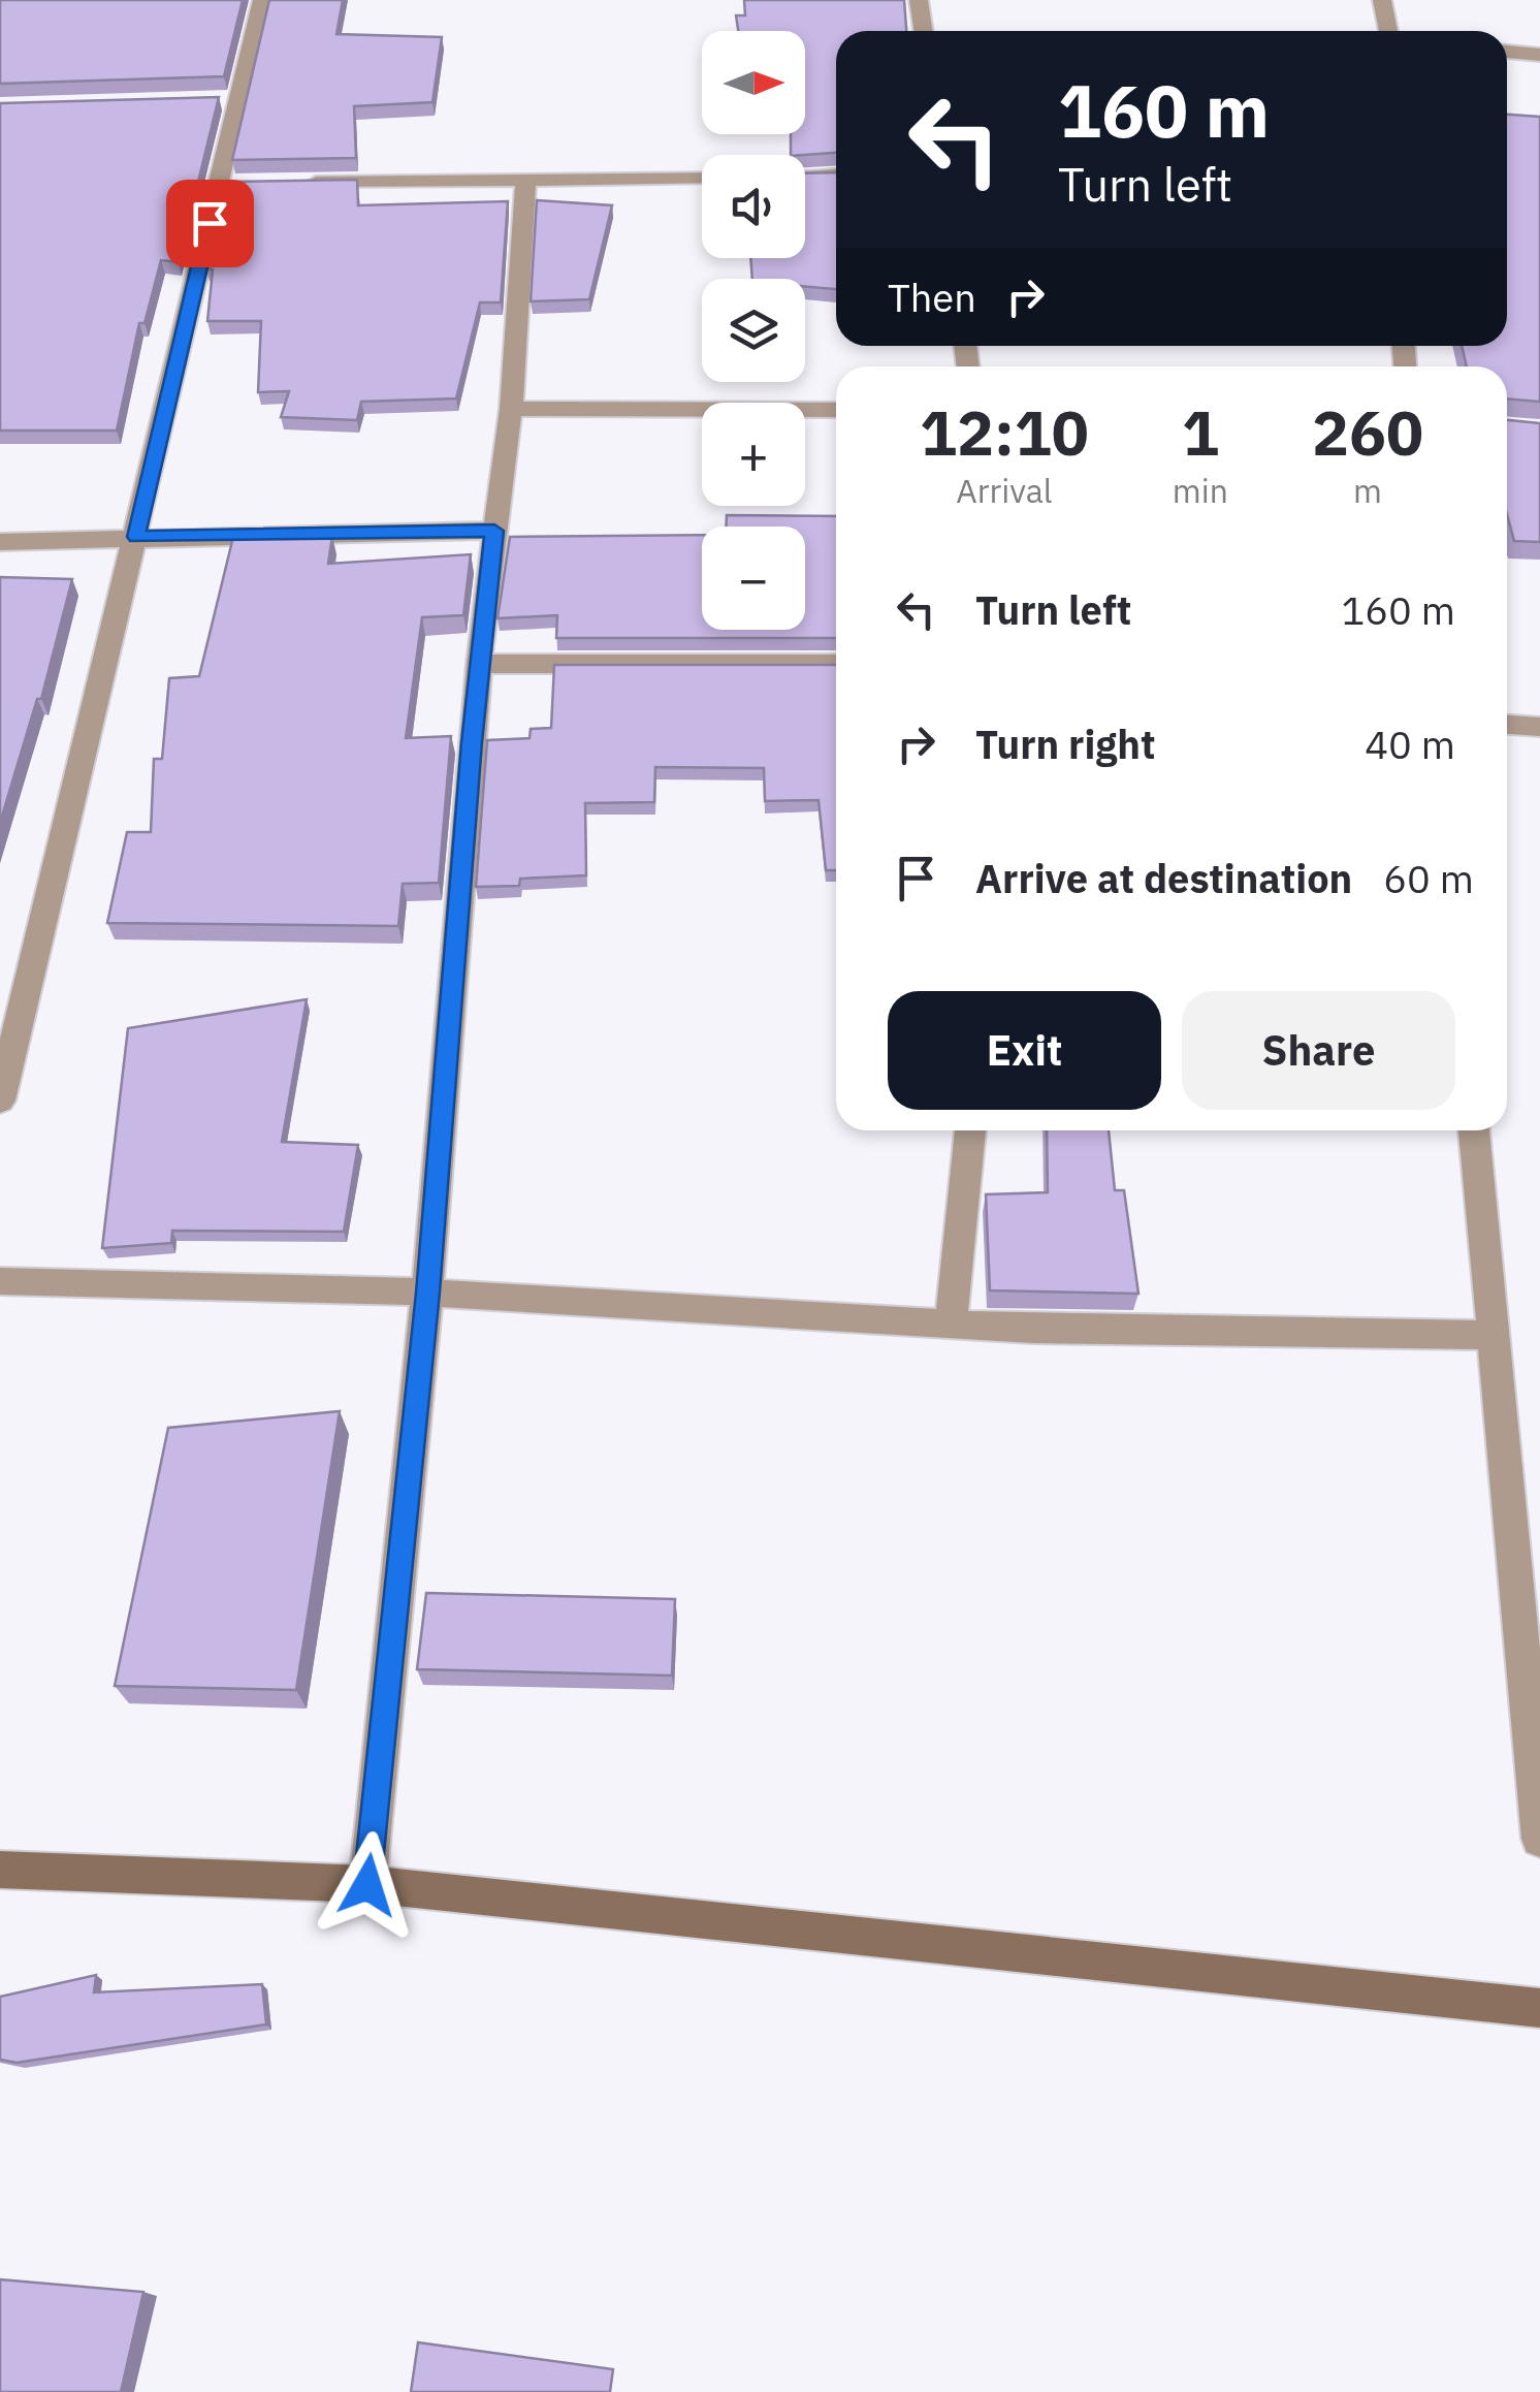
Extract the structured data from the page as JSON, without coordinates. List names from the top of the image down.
{
  "north": "right",
  "page": {
    "map_buttons": ["+", "−"],
    "turn": ["160 m", "Turn left"],
    "then": "Then",
    "eta": [
      "12:10",
      "Arrival",
      "1",
      "min",
      "260",
      "m"
    ],
    "list": [
      {
        "name": "Turn left",
        "value": "160 m"
      },
      {
        "name": "Turn right",
        "value": "40 m"
      },
      {
        "name": "Arrive at destination",
        "value": "60 m"
      }
    ],
    "buttons": ["Exit", "Share"]
  }
}
